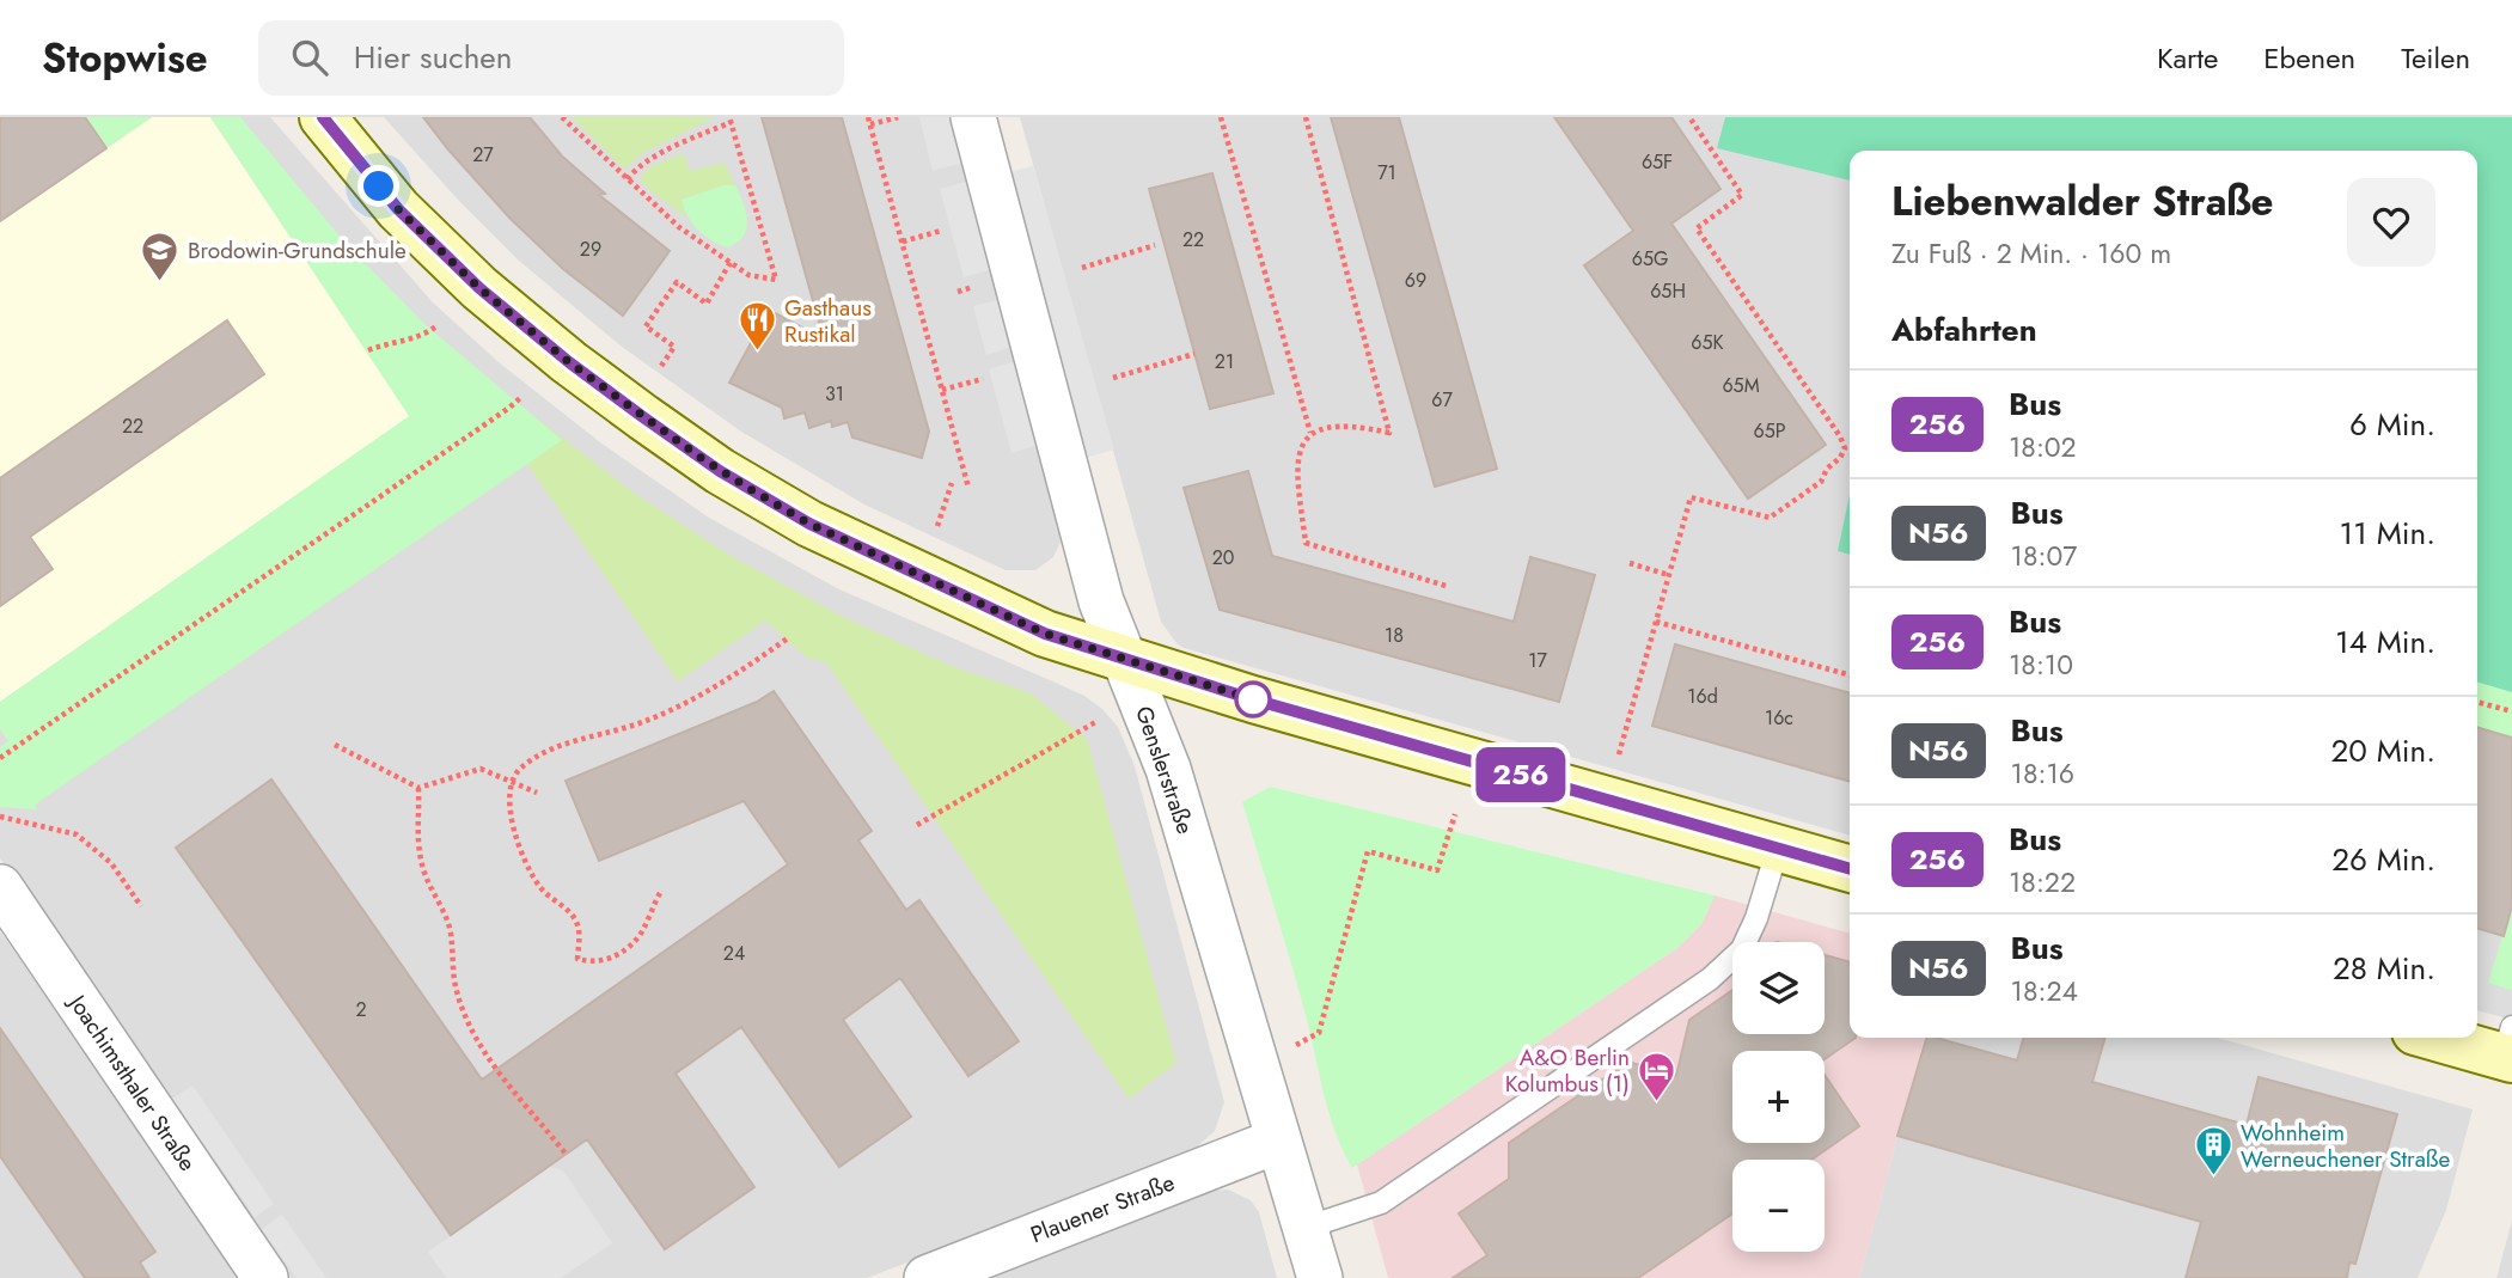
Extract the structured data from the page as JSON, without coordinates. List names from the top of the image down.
{
  "streets": {
    "street": ["Genslerstraße", "Joachimsthaler Straße", "Plauener Straße"]
  },
  "crossings": [
    ["Genslerstraße", "Plauener Straße"]
  ],
  "places": {
    "school or university": ["Brodowin-Grundschule"],
    "restaurant": ["Gasthaus Rustikal"],
    "hotel": ["A&O Berlin Kolumbus (1)"],
    "building": ["Wohnheim Werneuchener Straße"]
  },
  "lines": ["bus line 256"],
  "house_numbers": [
    "27",
    "65F",
    "71",
    "22",
    "29",
    "65G",
    "69",
    "65H",
    "65K",
    "21",
    "65M",
    "31",
    "67",
    "22",
    "65P",
    "20",
    "18",
    "17",
    "16d",
    "16c",
    "24",
    "2"
  ],
  "page": {
    "header": "Stopwise",
    "search": "Hier suchen",
    "nav": ["Karte", "Ebenen", "Teilen"],
    "on_map": "256",
    "heading": [
      ["Liebenwalder Straße", "Zu Fuß · 2 Min. · 160 m"],
      "Abfahrten"
    ],
    "list": [
      {
        "mark": "256",
        "name": "Bus",
        "note": "18:02",
        "value": "6 Min."
      },
      {
        "mark": "N56",
        "name": "Bus",
        "note": "18:07",
        "value": "11 Min."
      },
      {
        "mark": "256",
        "name": "Bus",
        "note": "18:10",
        "value": "14 Min."
      },
      {
        "mark": "N56",
        "name": "Bus",
        "note": "18:16",
        "value": "20 Min."
      },
      {
        "mark": "256",
        "name": "Bus",
        "note": "18:22",
        "value": "26 Min."
      },
      {
        "mark": "N56",
        "name": "Bus",
        "note": "18:24",
        "value": "28 Min."
      }
    ],
    "map_buttons": ["+", "−"]
  }
}
